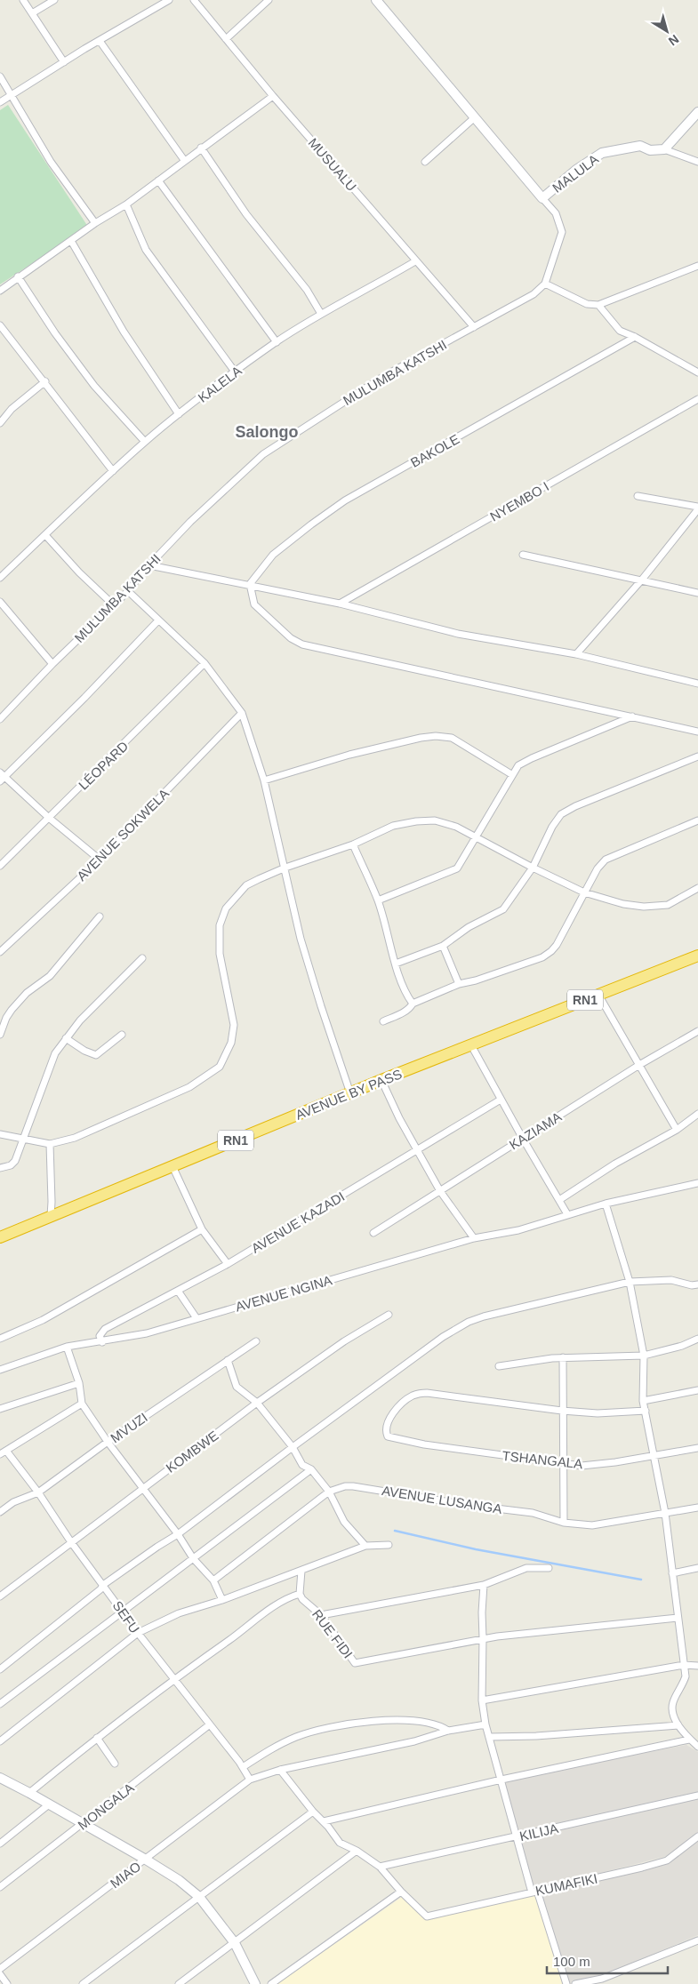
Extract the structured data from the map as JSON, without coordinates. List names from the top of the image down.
{
  "streets": {
    "highway": ["RN1", "AVENUE BY PASS"],
    "street": [
      "MUSUALU",
      "MALULA",
      "MULUMBA KATSHI",
      "KALELA",
      "BAKOLE",
      "NYEMBO I",
      "LÉOPARD",
      "AVENUE SOKWELA",
      "KAZIAMA",
      "AVENUE KAZADI",
      "AVENUE NGINA",
      "MVUZI",
      "KOMBWE",
      "TSHANGALA",
      "AVENUE LUSANGA",
      "SEFU",
      "RUE FIDI",
      "MONGALA",
      "KILIJA",
      "MIAO",
      "KUMAFIKI"
    ]
  },
  "crossings": [
    ["MUSUALU", "MULUMBA KATSHI"],
    ["MUSUALU", "KALELA"],
    ["AVENUE KAZADI", "AVENUE NGINA"],
    ["MVUZI", "SEFU"],
    ["KOMBWE", "SEFU"],
    ["SEFU", "MONGALA"],
    ["SEFU", "MIAO"]
  ],
  "districts": ["Salongo"],
  "scale_bar": "100 m",
  "north": "bottom right"
}
